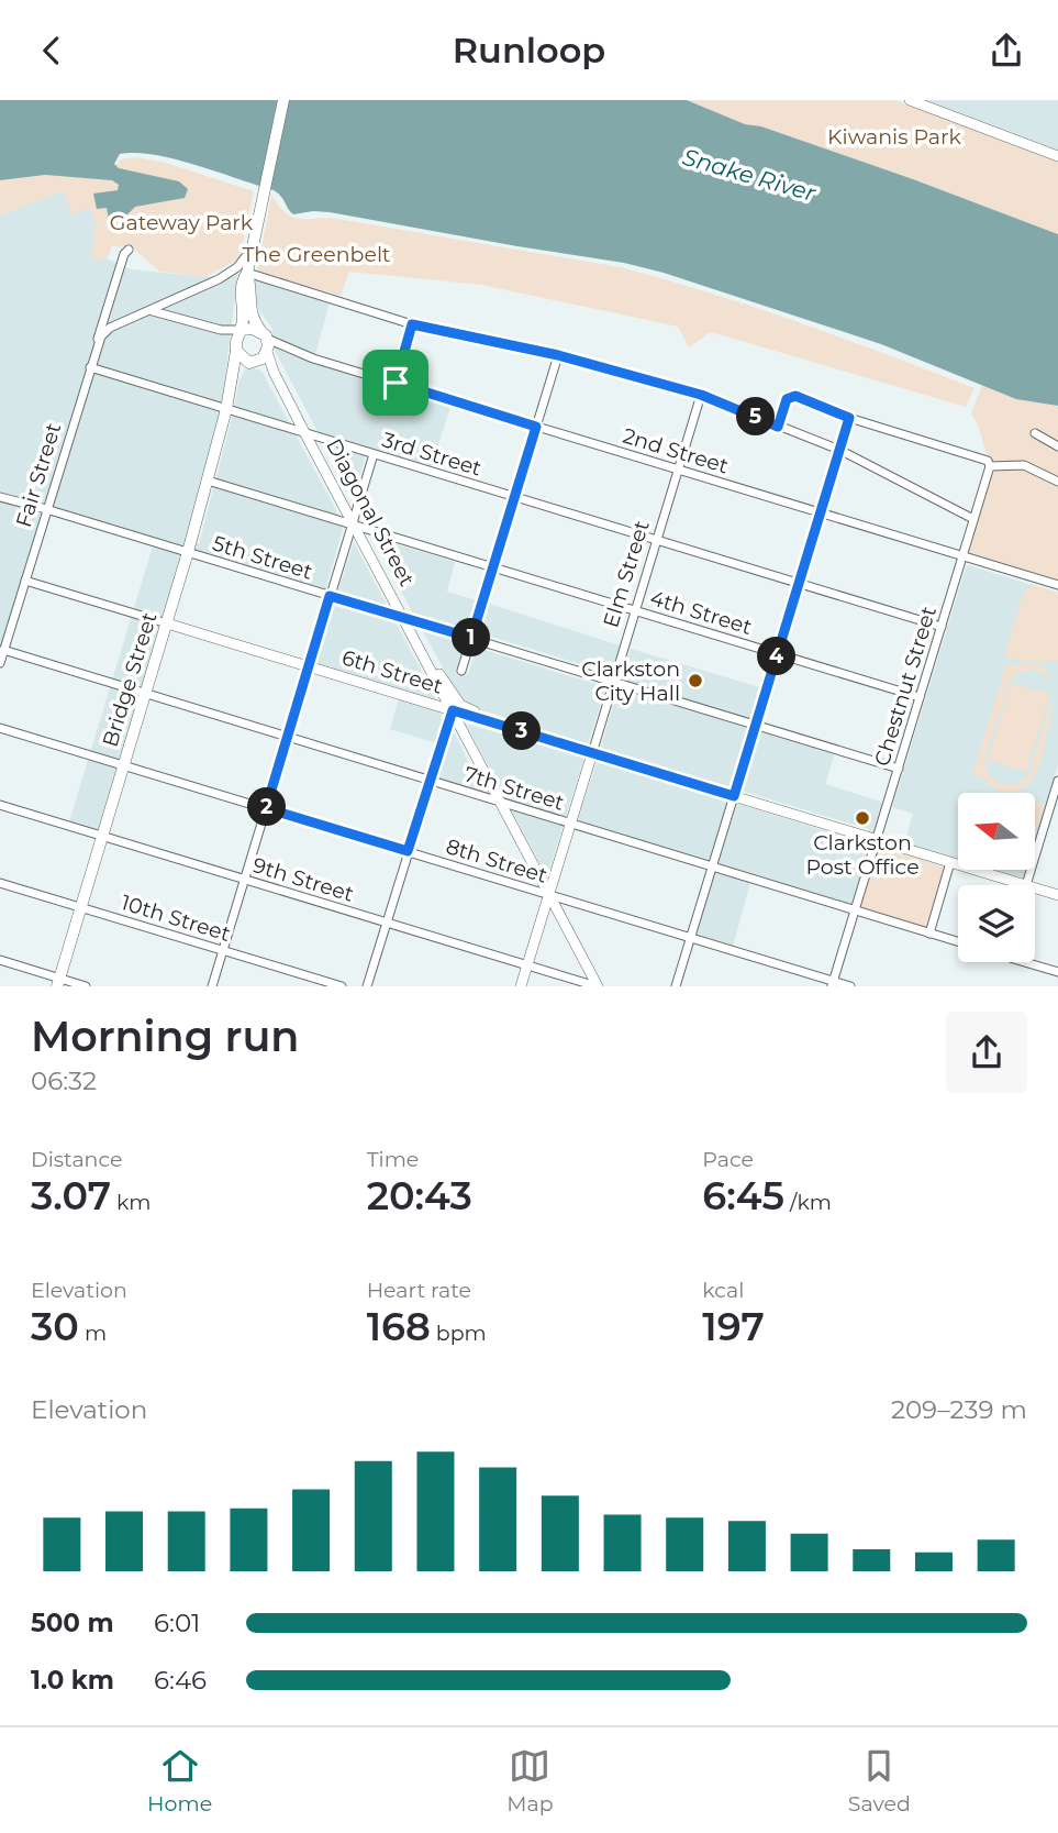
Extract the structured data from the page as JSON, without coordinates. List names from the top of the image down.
{
  "streets": {
    "highway": ["Bridge Street"],
    "main road": ["Diagonal Street", "Elm Street", "6th Street"],
    "street": [
      "2nd Street",
      "3rd Street",
      "Fair Street",
      "5th Street",
      "4th Street",
      "Chestnut Street",
      "7th Street",
      "8th Street",
      "9th Street",
      "10th Street"
    ]
  },
  "crossings": [
    ["2nd Street", "Diagonal Street"],
    ["2nd Street", "Elm Street"],
    ["2nd Street", "Chestnut Street"],
    ["3rd Street", "Fair Street"],
    ["3rd Street", "Diagonal Street"],
    ["3rd Street", "Elm Street"],
    ["3rd Street", "Bridge Street"],
    ["3rd Street", "Chestnut Street"],
    ["Fair Street", "5th Street"],
    ["Fair Street", "6th Street"],
    ["Fair Street", "7th Street"],
    ["Diagonal Street", "5th Street"],
    ["Diagonal Street", "Elm Street"],
    ["Diagonal Street", "4th Street"],
    ["Diagonal Street", "6th Street"],
    ["Diagonal Street", "7th Street"],
    ["Diagonal Street", "8th Street"],
    ["Diagonal Street", "9th Street"],
    ["5th Street", "Elm Street"],
    ["5th Street", "Bridge Street"],
    ["5th Street", "Chestnut Street"],
    ["Elm Street", "4th Street"],
    ["Elm Street", "6th Street"],
    ["Elm Street", "7th Street"],
    ["Elm Street", "8th Street"],
    ["Elm Street", "9th Street"],
    ["4th Street", "Bridge Street"],
    ["4th Street", "Chestnut Street"],
    ["6th Street", "Bridge Street"],
    ["6th Street", "Chestnut Street"],
    ["Bridge Street", "7th Street"],
    ["Bridge Street", "8th Street"],
    ["Bridge Street", "9th Street"],
    ["Bridge Street", "10th Street"],
    ["Chestnut Street", "7th Street"],
    ["Chestnut Street", "8th Street"]
  ],
  "water": ["Snake River"],
  "parks": ["Kiwanis Park", "Gateway Park", "The Greenbelt"],
  "places": ["Clarkston City Hall", "Clarkston Post Office"],
  "north": "left",
  "page": {
    "header": "Runloop",
    "pins": [
      "5",
      "1",
      "4",
      "3",
      "2"
    ],
    "heading": ["Morning run", "06:32"],
    "stats": [
      ["Distance", "3.07 km"],
      ["Time", "20:43"],
      ["Pace", "6:45 /km"],
      ["Elevation", "30 m"],
      ["Heart rate", "168 bpm"],
      ["kcal", "197"]
    ],
    "chart": ["Elevation", "209–239 m"],
    "list": [
      {
        "name": "500 m",
        "note": "6:01"
      },
      {
        "name": "1.0 km",
        "note": "6:46"
      }
    ],
    "tabs": ["Home", "Map", "Saved"]
  }
}
